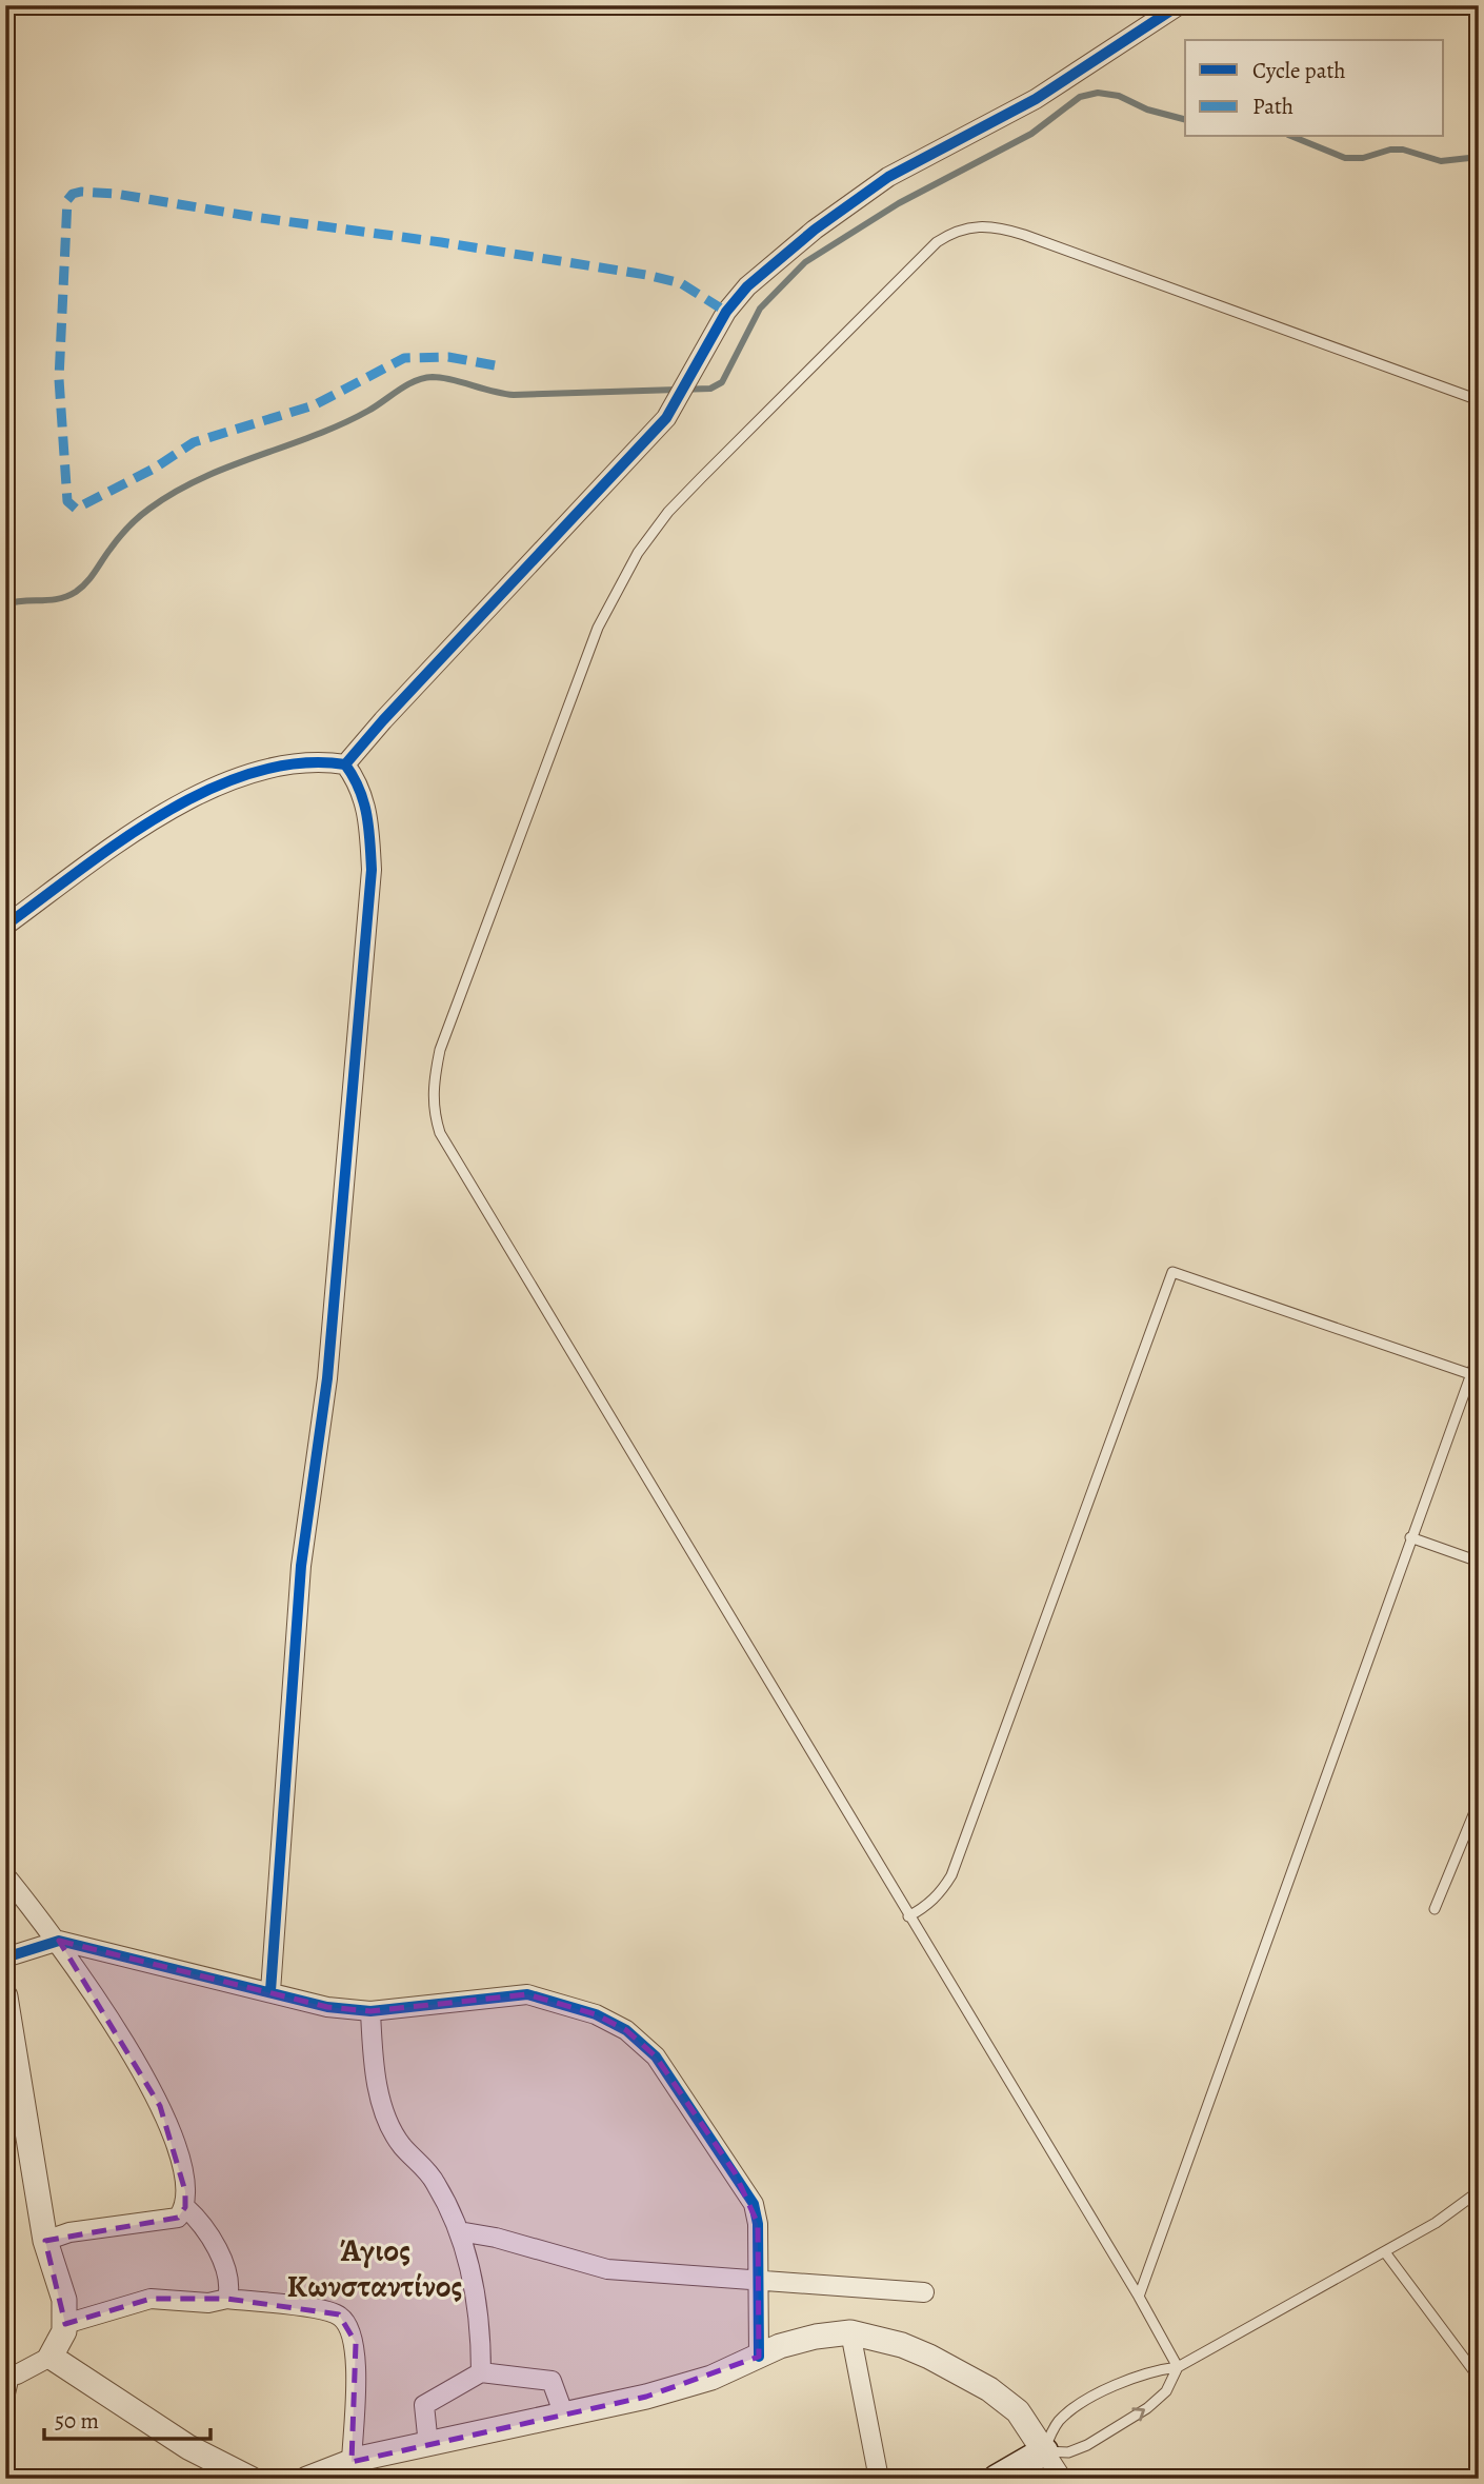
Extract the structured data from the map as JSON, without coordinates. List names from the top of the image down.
{
  "districts": ["Άγιος Κωνσταντίνος"],
  "legend": ["Cycle path", "Path"],
  "scale_bar": "50 m"
}
